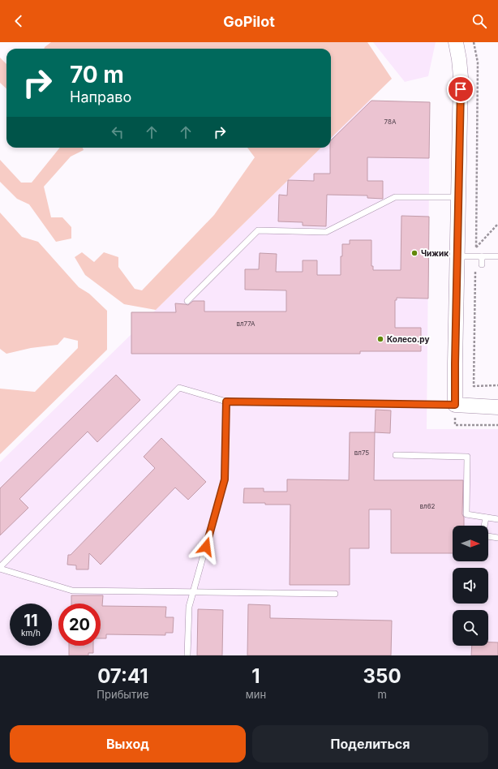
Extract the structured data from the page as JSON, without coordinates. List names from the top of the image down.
{
  "places": ["Чижик", "Колесо.ру"],
  "house_numbers": [
    "78А",
    "вл77А",
    "вл75",
    "вл62"
  ],
  "north": "right",
  "page": {
    "header": "GoPilot",
    "turn": ["70 m", "Направо"],
    "speed": "11 km/h",
    "limit": "20",
    "eta": [
      "07:41",
      "Прибытие",
      "1",
      "мин",
      "350",
      "m"
    ],
    "buttons": ["Выход", "Поделиться"]
  }
}
